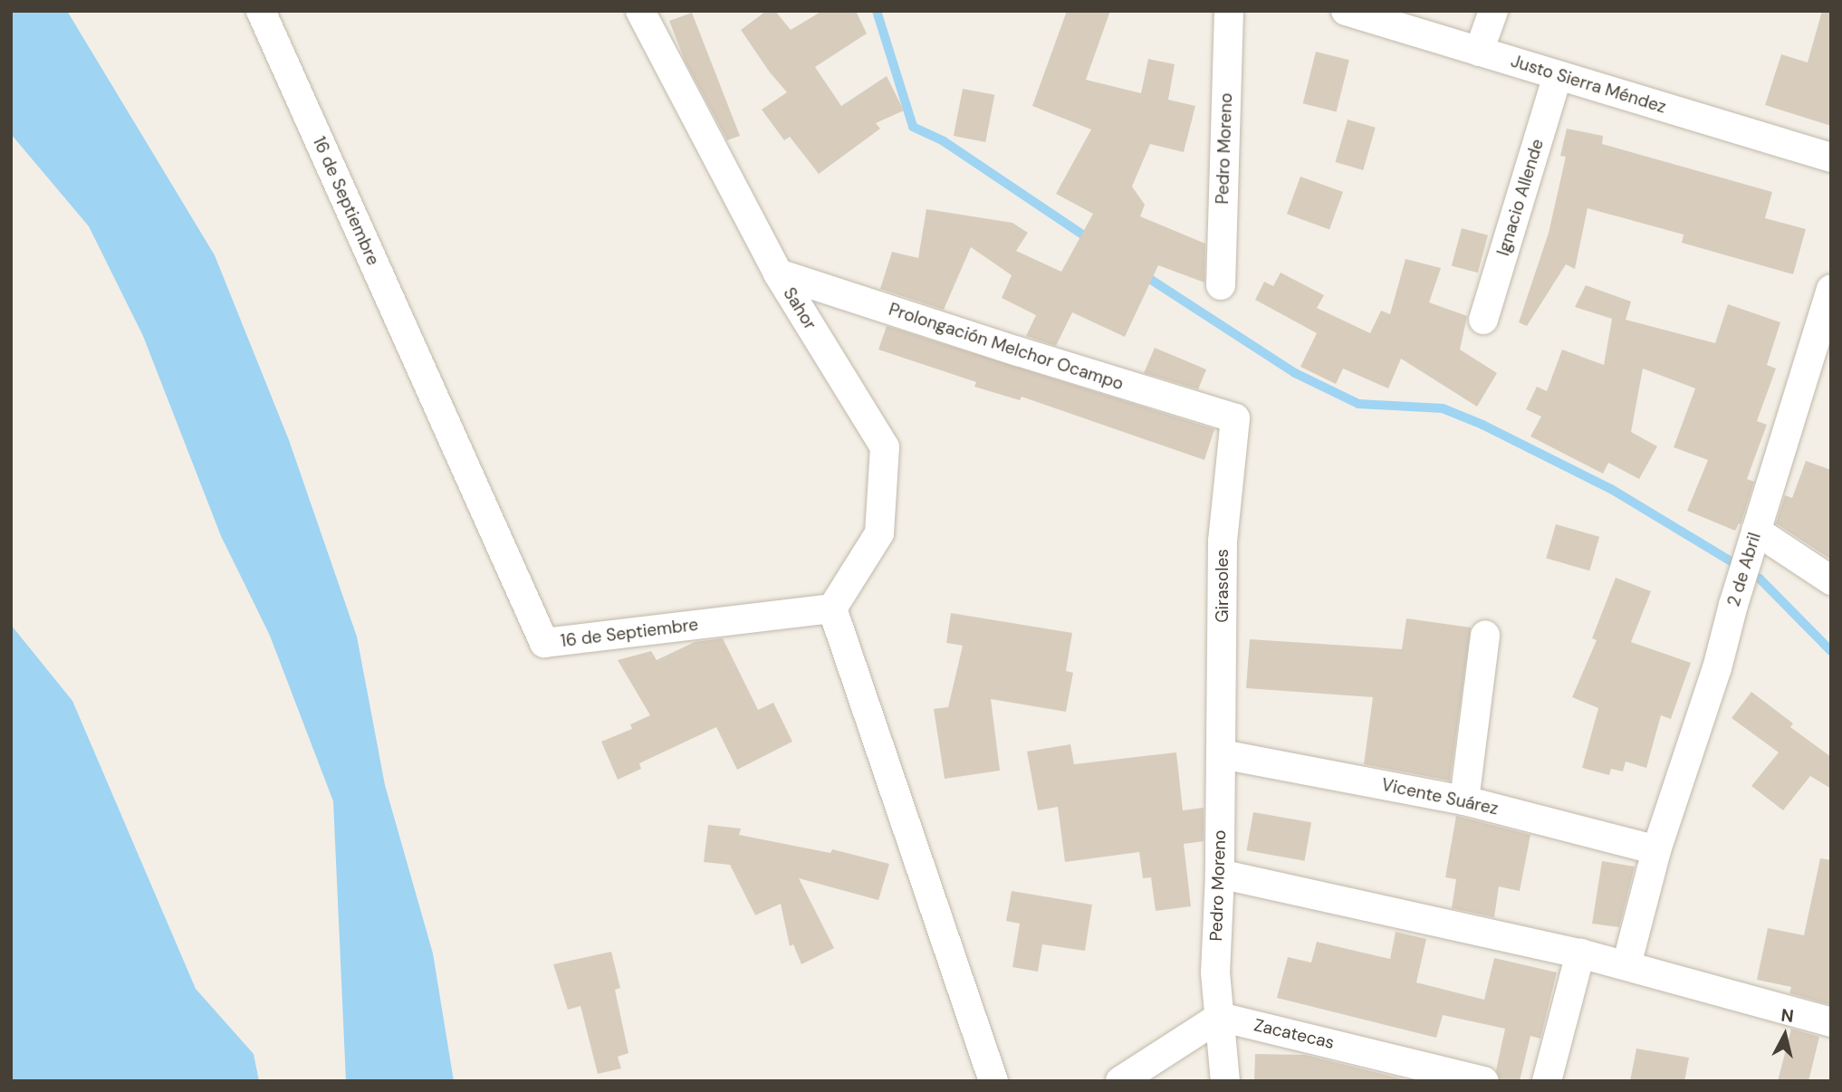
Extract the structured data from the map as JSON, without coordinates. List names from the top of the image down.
{
  "streets": {
    "street": [
      "Justo Sierra Méndez",
      "Pedro Moreno",
      "Ignacio Allende",
      "16 de Septiembre",
      "Sahor",
      "Prolongación Melchor Ocampo",
      "2 de Abril",
      "Girasoles",
      "Vicente Suárez",
      "Zacatecas"
    ]
  },
  "crossings": [
    ["Justo Sierra Méndez", "Ignacio Allende"],
    ["Pedro Moreno", "Girasoles"],
    ["Pedro Moreno", "Vicente Suárez"],
    ["Pedro Moreno", "Zacatecas"],
    ["16 de Septiembre", "Sahor"],
    ["Sahor", "Prolongación Melchor Ocampo"],
    ["Prolongación Melchor Ocampo", "Girasoles"],
    ["2 de Abril", "Vicente Suárez"],
    ["Girasoles", "Vicente Suárez"]
  ],
  "north": "top"
}
